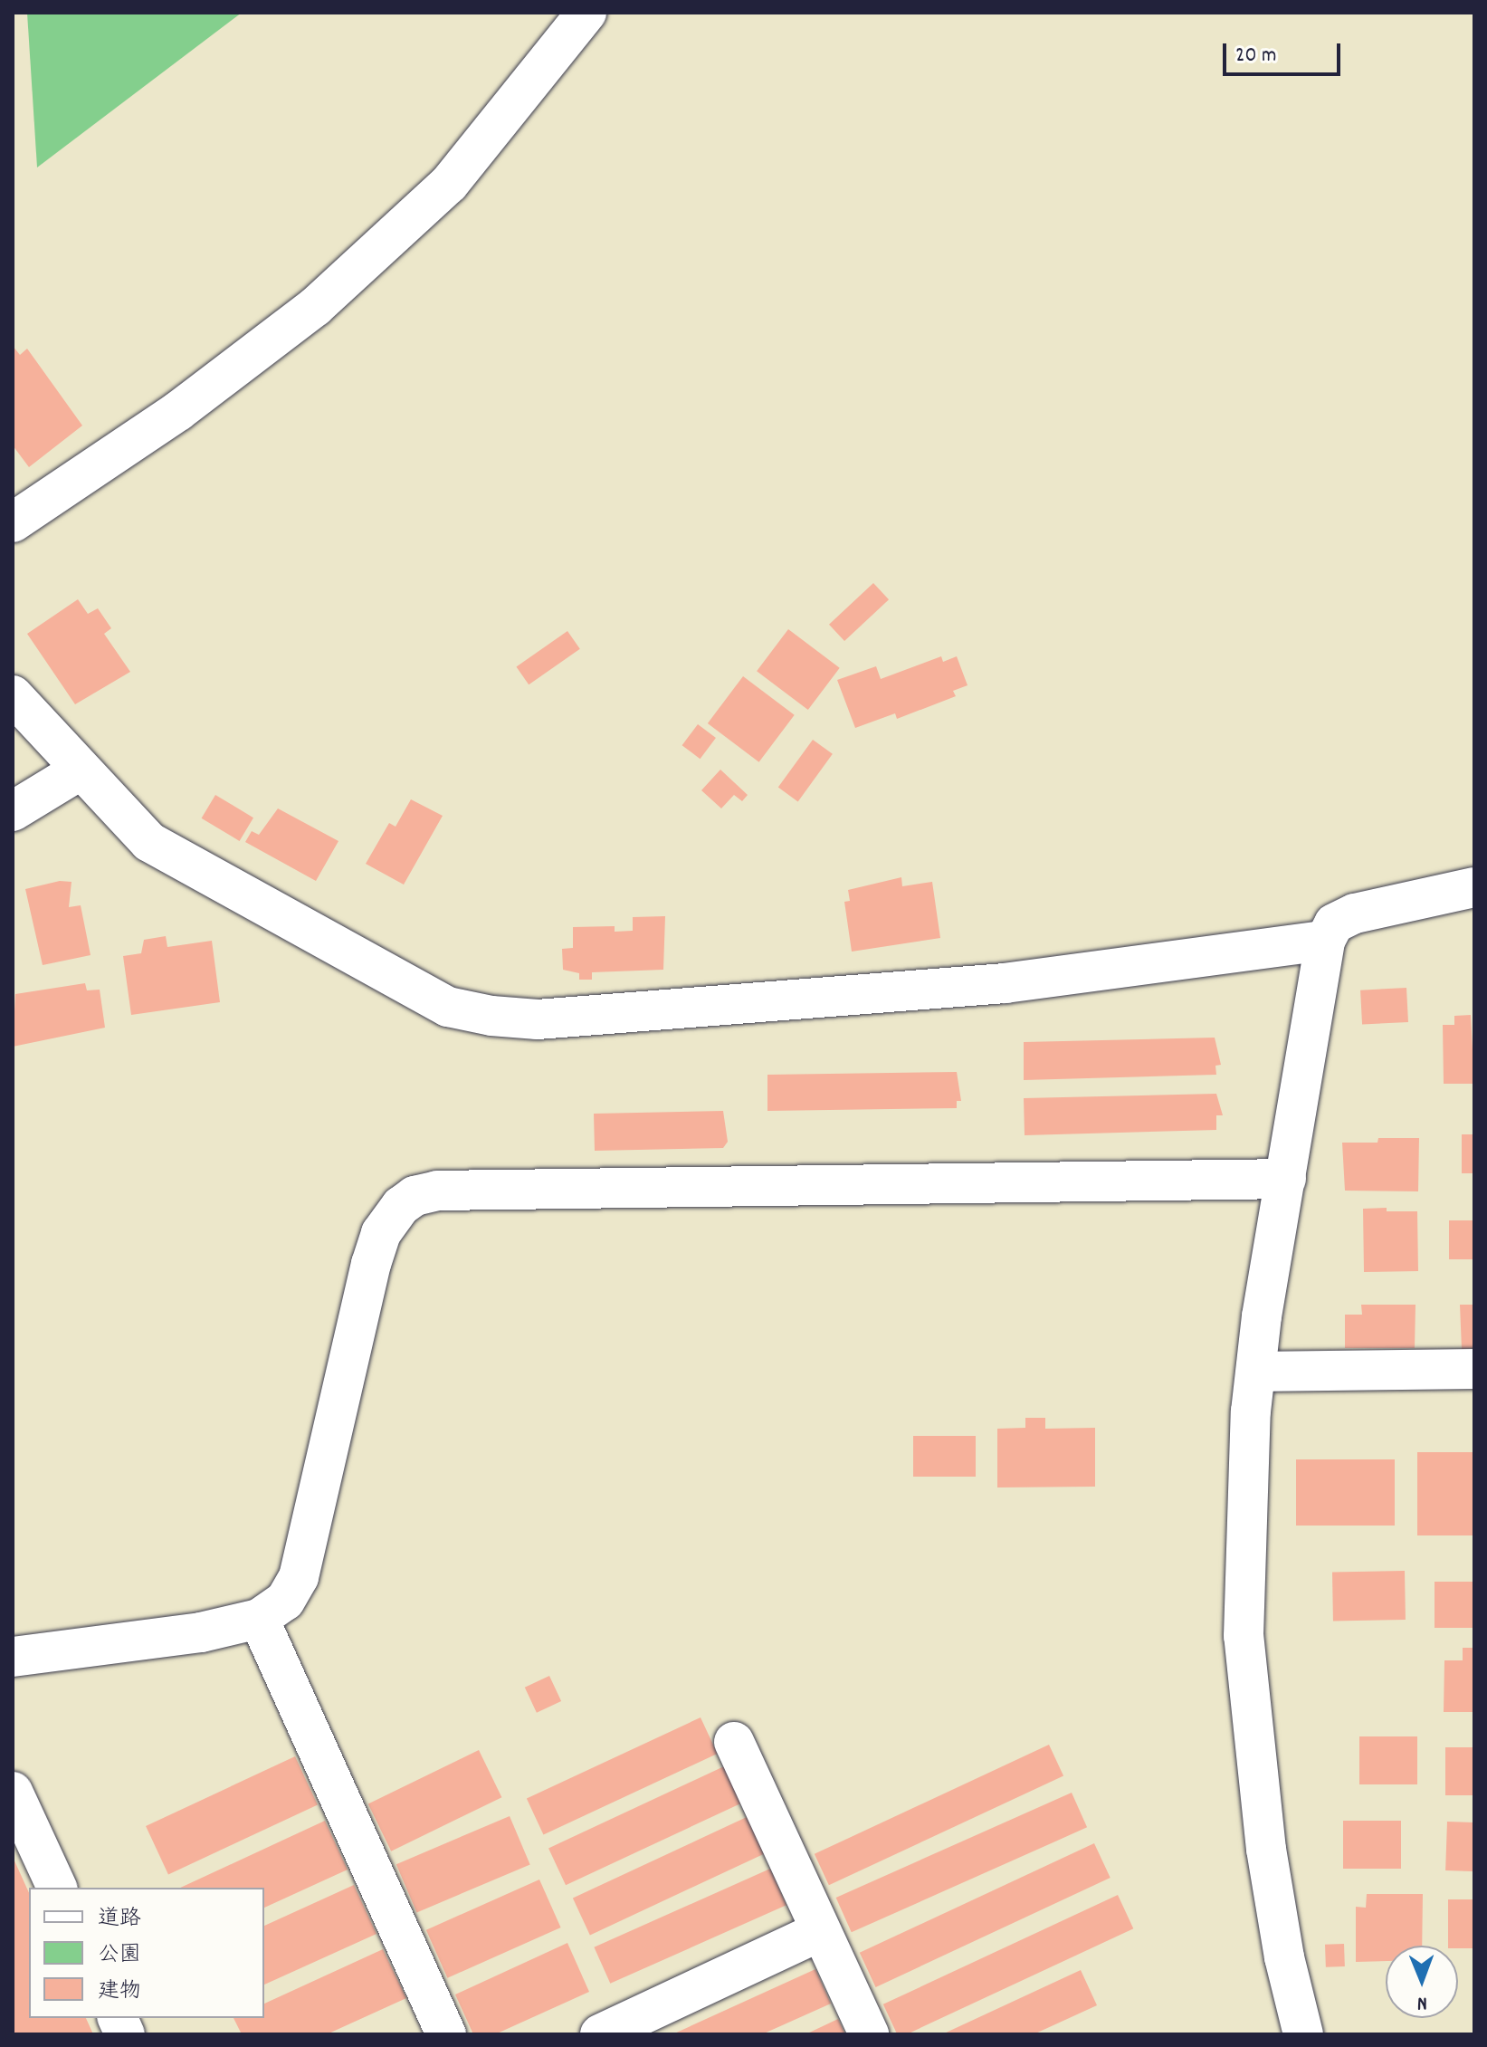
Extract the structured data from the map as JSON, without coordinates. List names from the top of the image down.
{
  "legend": ["道路", "公園", "建物"],
  "scale_bar": "20 m",
  "north": "bottom"
}
